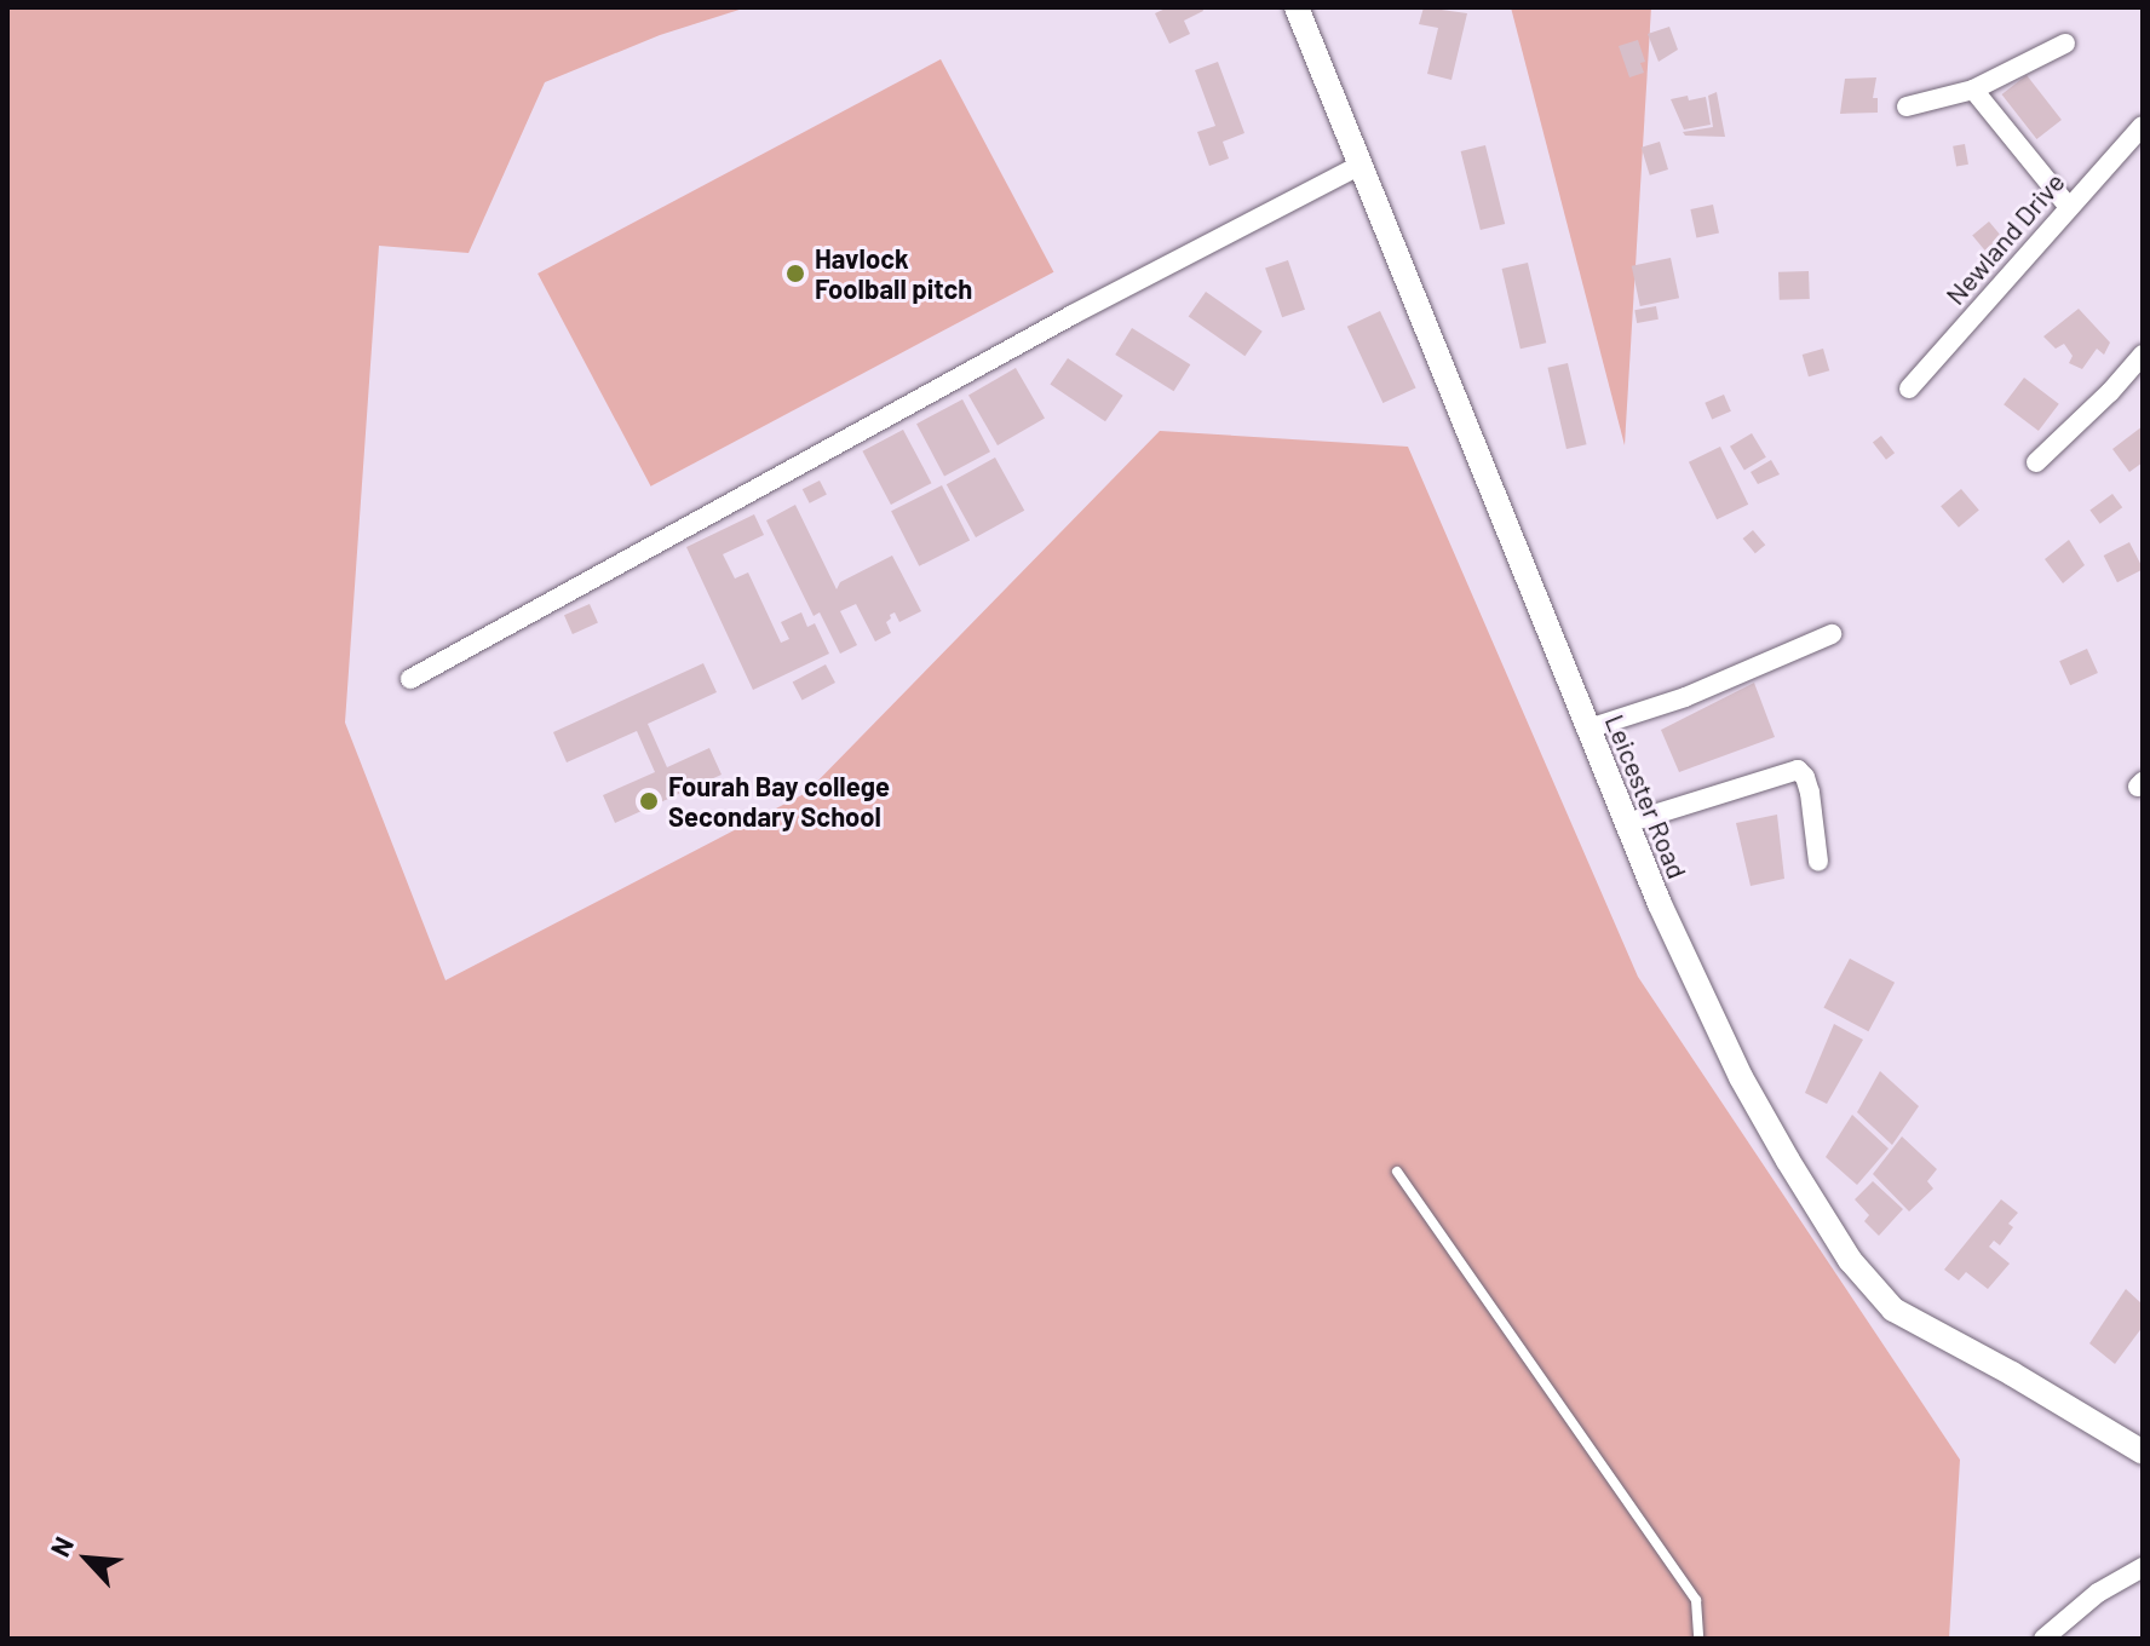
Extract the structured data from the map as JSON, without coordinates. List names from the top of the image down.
{
  "streets": {
    "street": ["Newland Drive", "Leicester Road"]
  },
  "places": ["Havlock Foolball pitch", "Fourah Bay college Secondary School"],
  "north": "top left"
}
